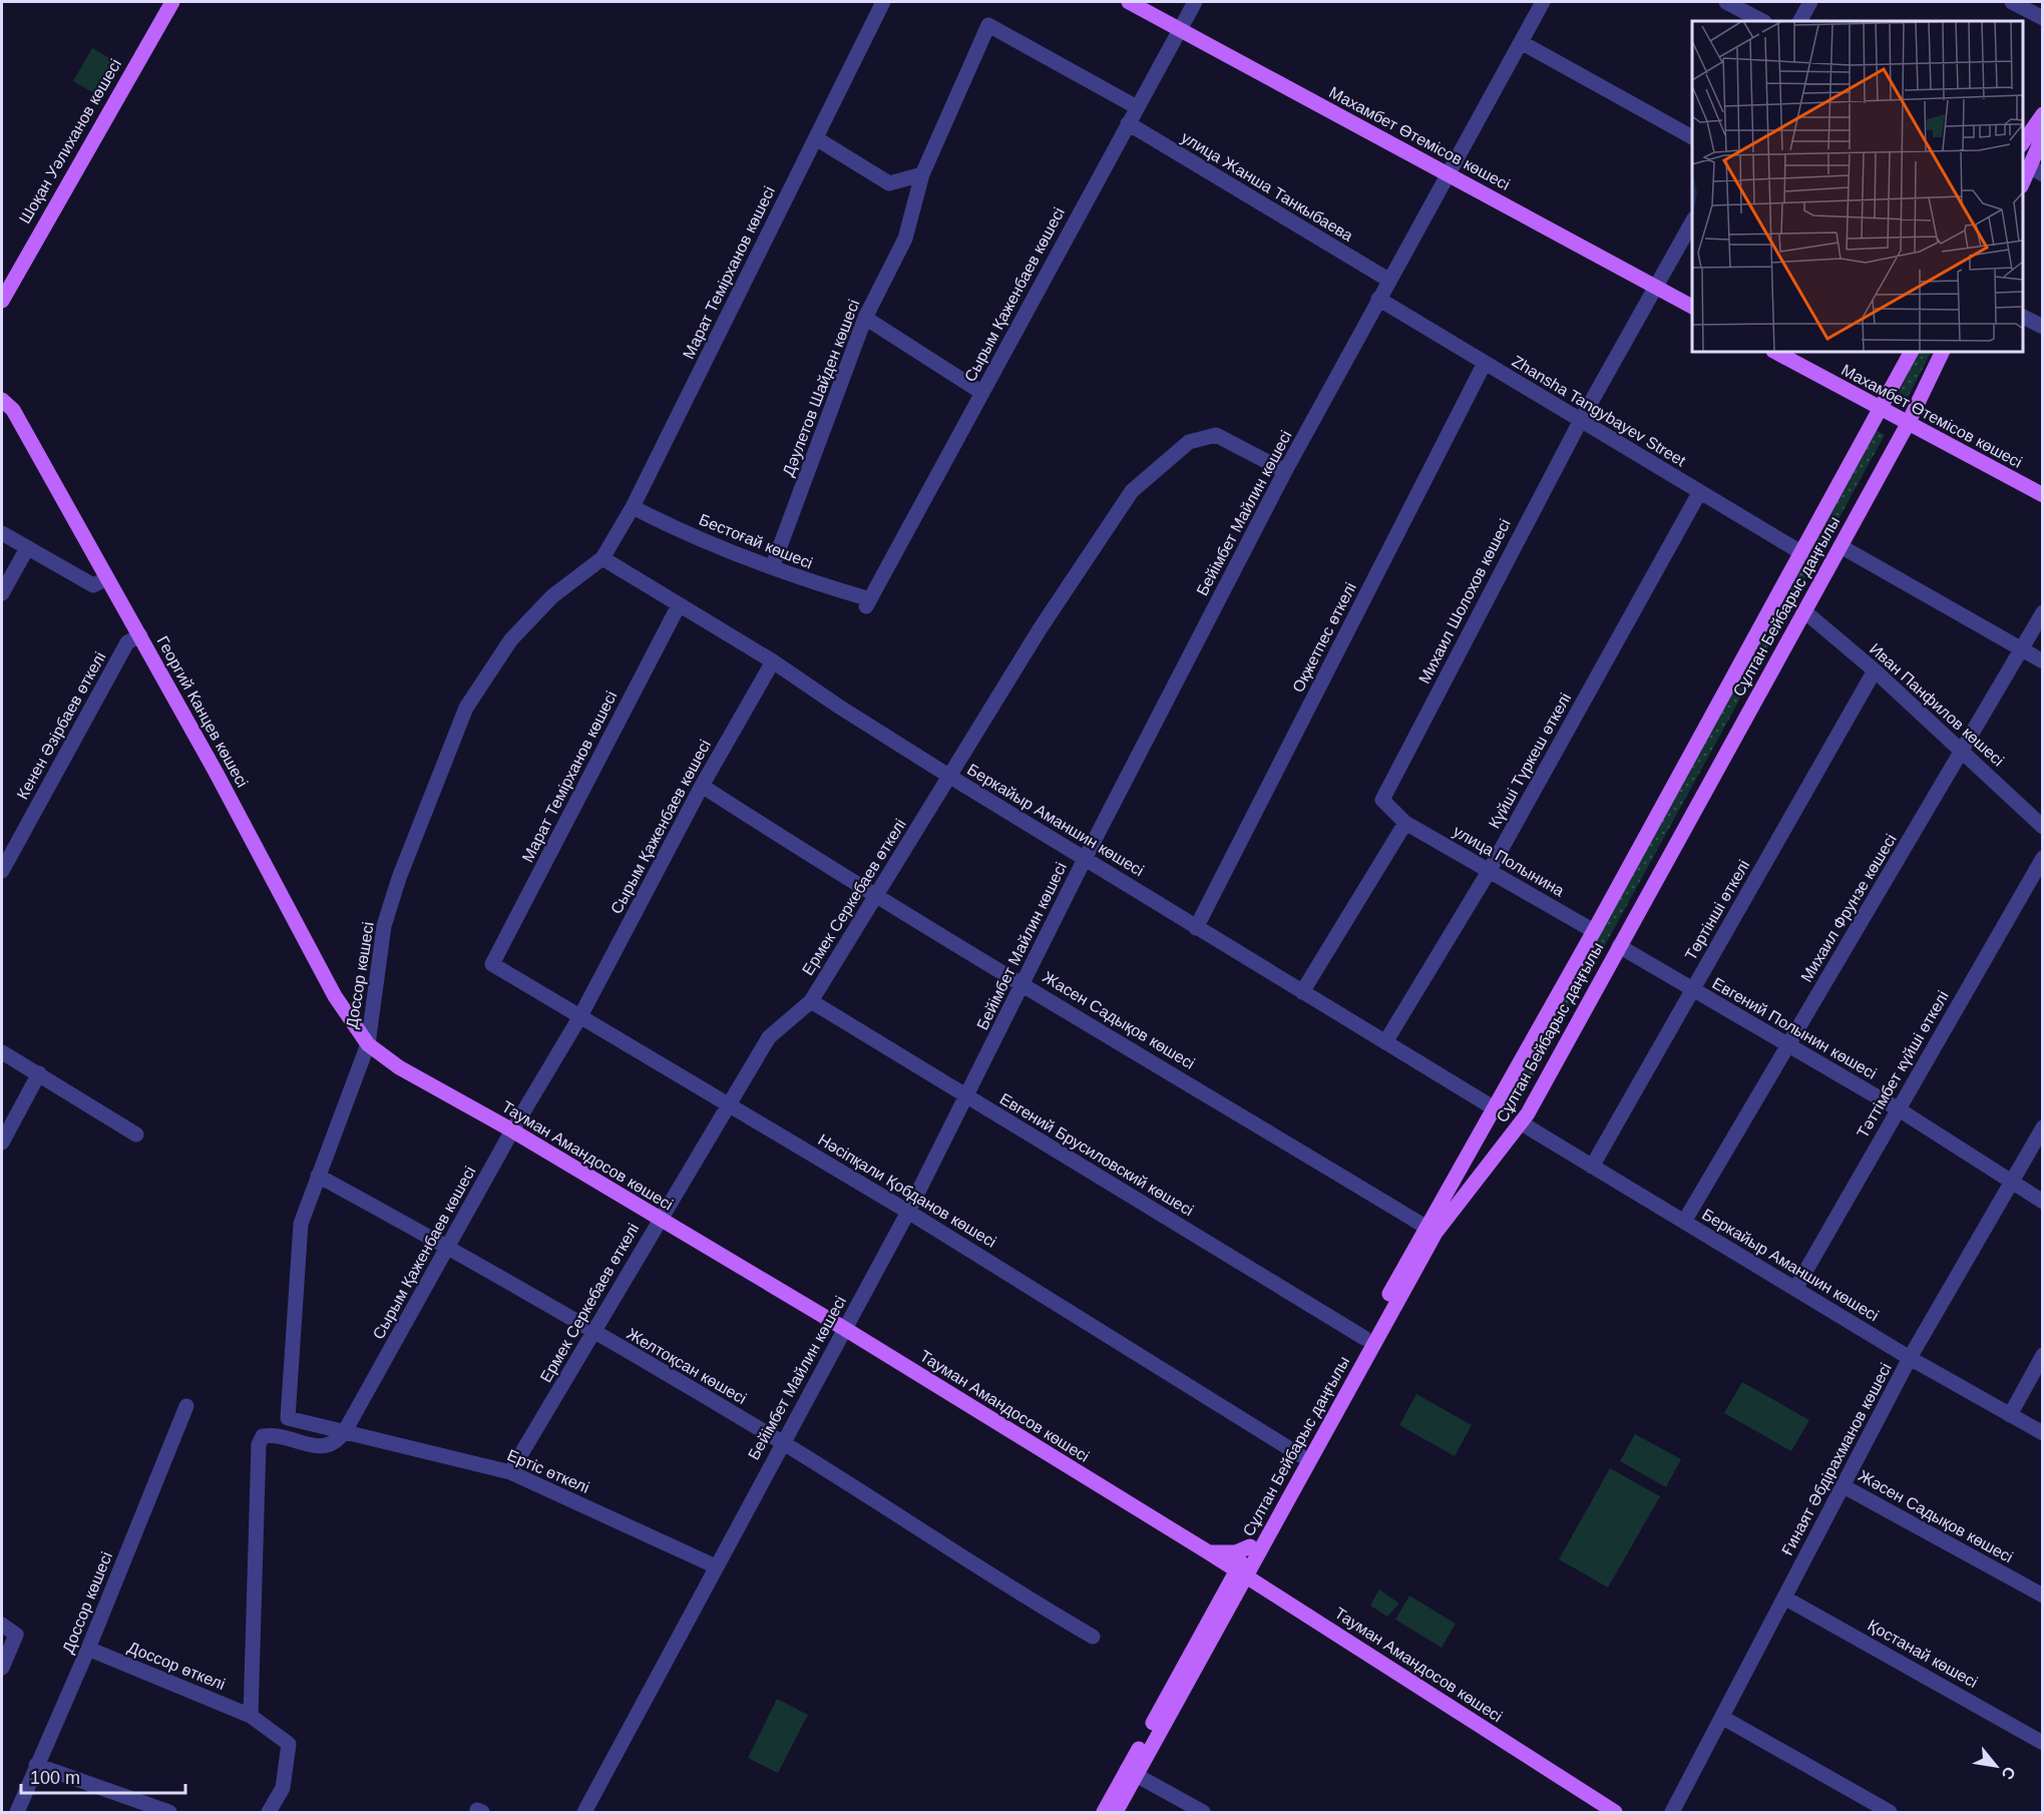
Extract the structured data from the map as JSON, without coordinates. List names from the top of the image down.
{
  "streets": {
    "main road": [
      "Махамбет Өтемісов көшесі",
      "Шоқан Уәлиханов көшесі",
      "Сұлтан Бейбарыс даңғылы",
      "Георгий Канцев көшесі",
      "Тауман Амандосов көшесі"
    ],
    "street": [
      "улица Жанша Танкыбаева",
      "Марат Темірханов көшесі",
      "Сырым Қаженбаев көшесі",
      "Дәулетов Шайден көшесі",
      "Zhansha Tangybayev Street",
      "Бейімбет Майлин көшесі",
      "Бестоғай көшесі",
      "Михаил Шолохов көшесі",
      "Оқжетпес өткелі",
      "Иван Панфилов көшесі",
      "Кенен Әзірбаев өткелі",
      "Күйші Түркеш өткелі",
      "Беркайыр Аманшин көшесі",
      "улица Полынина",
      "Ермек Серкебаев өткелі",
      "Михаил Фрунзе көшесі",
      "Төртінші өткелі",
      "Доссор көшесі",
      "Жасен Садықов көшесі",
      "Евгений Полынин көшесі",
      "Тәттімбет күйші өткелі",
      "Евгений Брусиловский көшесі",
      "Нәсіпқали Қобданов көшесі",
      "Желтоқсан көшесі",
      "Ғинаят Әбдірахманов көшесі",
      "Ертіс өткелі",
      "Жәсен Садықов көшесі",
      "Қостанай көшесі",
      "Доссор өткелі"
    ]
  },
  "crossings": [
    ["Махамбет Өтемісов көшесі", "Сырым Қаженбаев көшесі"],
    ["Махамбет Өтемісов көшесі", "Бейімбет Майлин көшесі"],
    ["Махамбет Өтемісов көшесі", "Михаил Шолохов көшесі"],
    ["Махамбет Өтемісов көшесі", "Сұлтан Бейбарыс даңғылы"],
    ["улица Жанша Танкыбаева", "Сырым Қаженбаев көшесі"],
    ["улица Жанша Танкыбаева", "Бейімбет Майлин көшесі"],
    ["Марат Темірханов көшесі", "Бестоғай көшесі"],
    ["Марат Темірханов көшесі", "Беркайыр Аманшин көшесі"],
    ["Марат Темірханов көшесі", "Доссор көшесі"],
    ["Марат Темірханов көшесі", "Нәсіпқали Қобданов көшесі"],
    ["Сырым Қаженбаев көшесі", "Дәулетов Шайден көшесі"],
    ["Сырым Қаженбаев көшесі", "Бестоғай көшесі"],
    ["Сырым Қаженбаев көшесі", "Беркайыр Аманшин көшесі"],
    ["Сырым Қаженбаев көшесі", "Жасен Садықов көшесі"],
    ["Сырым Қаженбаев көшесі", "Тауман Амандосов көшесі"],
    ["Сырым Қаженбаев көшесі", "Нәсіпқали Қобданов көшесі"],
    ["Сырым Қаженбаев көшесі", "Желтоқсан көшесі"],
    ["Сырым Қаженбаев көшесі", "Ертіс өткелі"],
    ["Сырым Қаженбаев көшесі", "Доссор өткелі"],
    ["Дәулетов Шайден көшесі", "Бестоғай көшесі"],
    ["Zhansha Tangybayev Street", "Бейімбет Майлин көшесі"],
    ["Zhansha Tangybayev Street", "Михаил Шолохов көшесі"],
    ["Zhansha Tangybayev Street", "Сұлтан Бейбарыс даңғылы"],
    ["Zhansha Tangybayev Street", "Оқжетпес өткелі"],
    ["Zhansha Tangybayev Street", "Күйші Түркеш өткелі"],
    ["Бейімбет Майлин көшесі", "Беркайыр Аманшин көшесі"],
    ["Бейімбет Майлин көшесі", "Ермек Серкебаев өткелі"],
    ["Бейімбет Майлин көшесі", "Жасен Садықов көшесі"],
    ["Бейімбет Майлин көшесі", "Евгений Брусиловский көшесі"],
    ["Бейімбет Майлин көшесі", "Тауман Амандосов көшесі"],
    ["Бейімбет Майлин көшесі", "Нәсіпқали Қобданов көшесі"],
    ["Бейімбет Майлин көшесі", "Желтоқсан көшесі"],
    ["Бейімбет Майлин көшесі", "Ертіс өткелі"],
    ["Михаил Шолохов көшесі", "улица Полынина"],
    ["Сұлтан Бейбарыс даңғылы", "Иван Панфилов көшесі"],
    ["Сұлтан Бейбарыс даңғылы", "Беркайыр Аманшин көшесі"],
    ["Сұлтан Бейбарыс даңғылы", "улица Полынина"],
    ["Сұлтан Бейбарыс даңғылы", "Жасен Садықов көшесі"],
    ["Сұлтан Бейбарыс даңғылы", "Евгений Полынин көшесі"],
    ["Сұлтан Бейбарыс даңғылы", "Евгений Брусиловский көшесі"],
    ["Сұлтан Бейбарыс даңғылы", "Тауман Амандосов көшесі"],
    ["Сұлтан Бейбарыс даңғылы", "Нәсіпқали Қобданов көшесі"],
    ["Оқжетпес өткелі", "Беркайыр Аманшин көшесі"],
    ["Иван Панфилов көшесі", "Михаил Фрунзе көшесі"],
    ["Иван Панфилов көшесі", "Төртінші өткелі"],
    ["Георгий Канцев көшесі", "Кенен Әзірбаев өткелі"],
    ["Георгий Канцев көшесі", "Доссор көшесі"],
    ["Георгий Канцев көшесі", "Тауман Амандосов көшесі"],
    ["Күйші Түркеш өткелі", "Беркайыр Аманшин көшесі"],
    ["Күйші Түркеш өткелі", "улица Полынина"],
    ["Беркайыр Аманшин көшесі", "Ермек Серкебаев өткелі"],
    ["Беркайыр Аманшин көшесі", "Михаил Фрунзе көшесі"],
    ["Беркайыр Аманшин көшесі", "Төртінші өткелі"],
    ["Беркайыр Аманшин көшесі", "Доссор көшесі"],
    ["Беркайыр Аманшин көшесі", "Тәттімбет күйші өткелі"],
    ["Беркайыр Аманшин көшесі", "Ғинаят Әбдірахманов көшесі"],
    ["Ермек Серкебаев өткелі", "Жасен Садықов көшесі"],
    ["Ермек Серкебаев өткелі", "Евгений Брусиловский көшесі"],
    ["Ермек Серкебаев өткелі", "Тауман Амандосов көшесі"],
    ["Ермек Серкебаев өткелі", "Нәсіпқали Қобданов көшесі"],
    ["Ермек Серкебаев өткелі", "Желтоқсан көшесі"],
    ["Ермек Серкебаев өткелі", "Ертіс өткелі"],
    ["Михаил Фрунзе көшесі", "Евгений Полынин көшесі"],
    ["Төртінші өткелі", "Евгений Полынин көшесі"],
    ["Доссор көшесі", "Тауман Амандосов көшесі"],
    ["Доссор көшесі", "Желтоқсан көшесі"],
    ["Доссор көшесі", "Ертіс өткелі"],
    ["Доссор көшесі", "Доссор өткелі"],
    ["Евгений Полынин көшесі", "Тәттімбет күйші өткелі"],
    ["Евгений Полынин көшесі", "Ғинаят Әбдірахманов көшесі"],
    ["Ғинаят Әбдірахманов көшесі", "Жәсен Садықов көшесі"],
    ["Ғинаят Әбдірахманов көшесі", "Қостанай көшесі"]
  ],
  "scale_bar": "100 m",
  "north": "bottom right"
}
